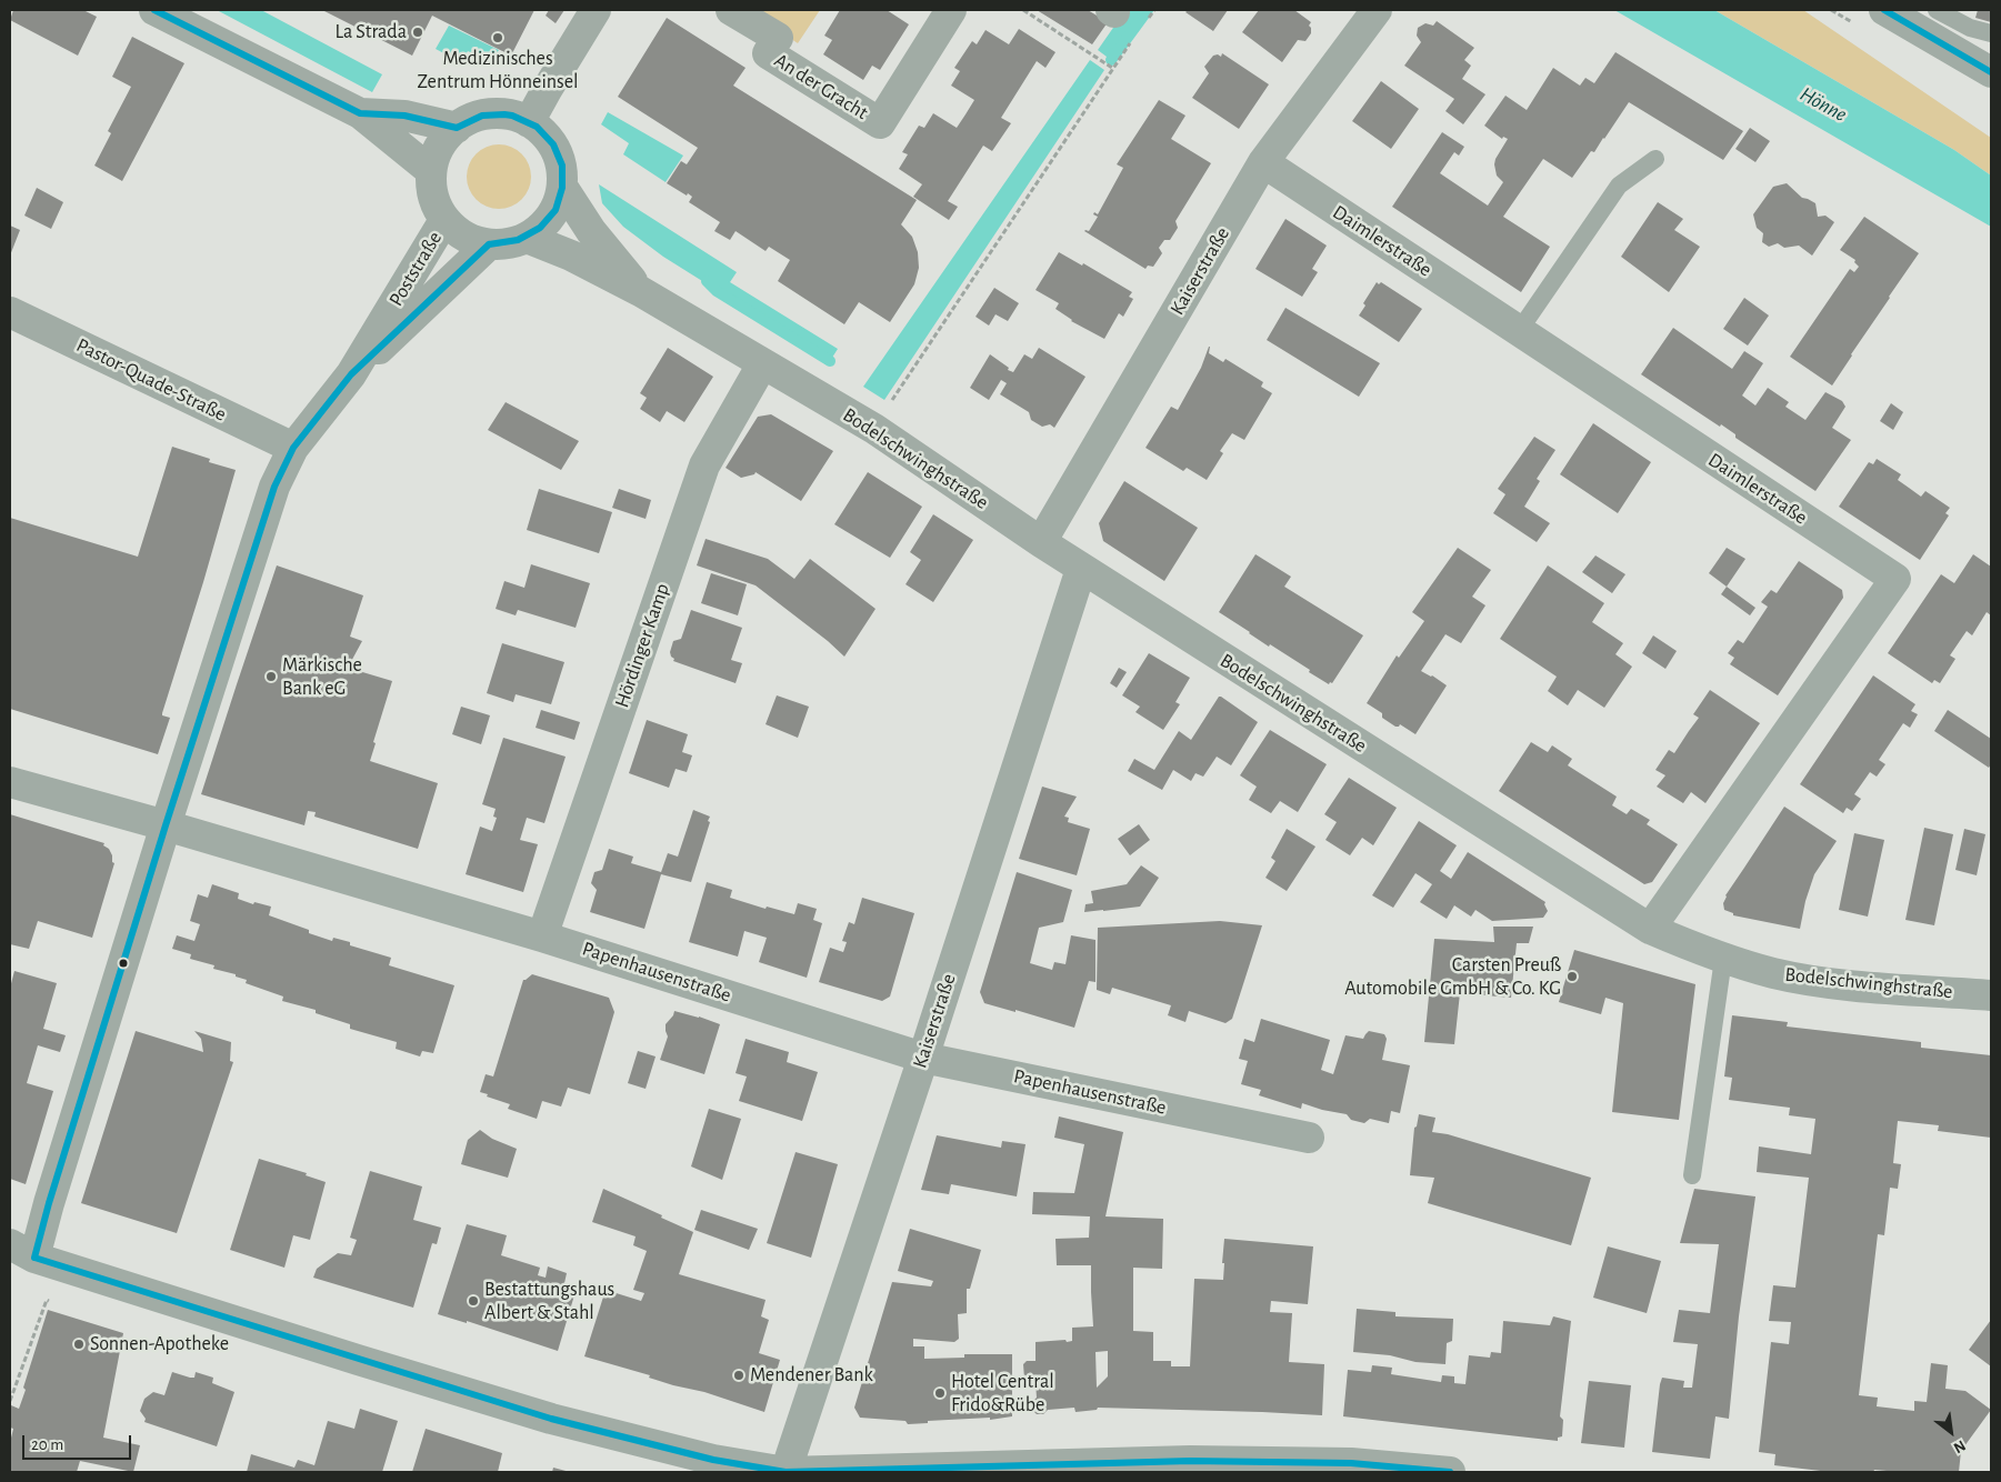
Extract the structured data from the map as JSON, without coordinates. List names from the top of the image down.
{
  "streets": {
    "street": [
      "An der Gracht",
      "Daimlerstraße",
      "Poststraße",
      "Kaiserstraße",
      "Pastor-Quade-Straße",
      "Bodelschwinghstraße",
      "Hördinger Kamp",
      "Papenhausenstraße"
    ]
  },
  "crossings": [
    ["Daimlerstraße", "Kaiserstraße"],
    ["Daimlerstraße", "Bodelschwinghstraße"],
    ["Poststraße", "Pastor-Quade-Straße"],
    ["Poststraße", "Bodelschwinghstraße"],
    ["Poststraße", "Papenhausenstraße"],
    ["Kaiserstraße", "Bodelschwinghstraße"],
    ["Kaiserstraße", "Papenhausenstraße"],
    ["Bodelschwinghstraße", "Hördinger Kamp"],
    ["Hördinger Kamp", "Papenhausenstraße"]
  ],
  "water": ["Hönne"],
  "places": [
    "La Strada",
    "Medizinisches Zentrum Hönneinsel",
    "Märkische Bank eG",
    "Carsten Preuß Automobile GmbH & Co. KG",
    "Bestattungshaus Albert & Stahl",
    "Sonnen-Apotheke",
    "Mendener Bank",
    "Hotel Central Frido&Rübe"
  ],
  "scale_bar": "20 m",
  "north": "bottom right"
}
